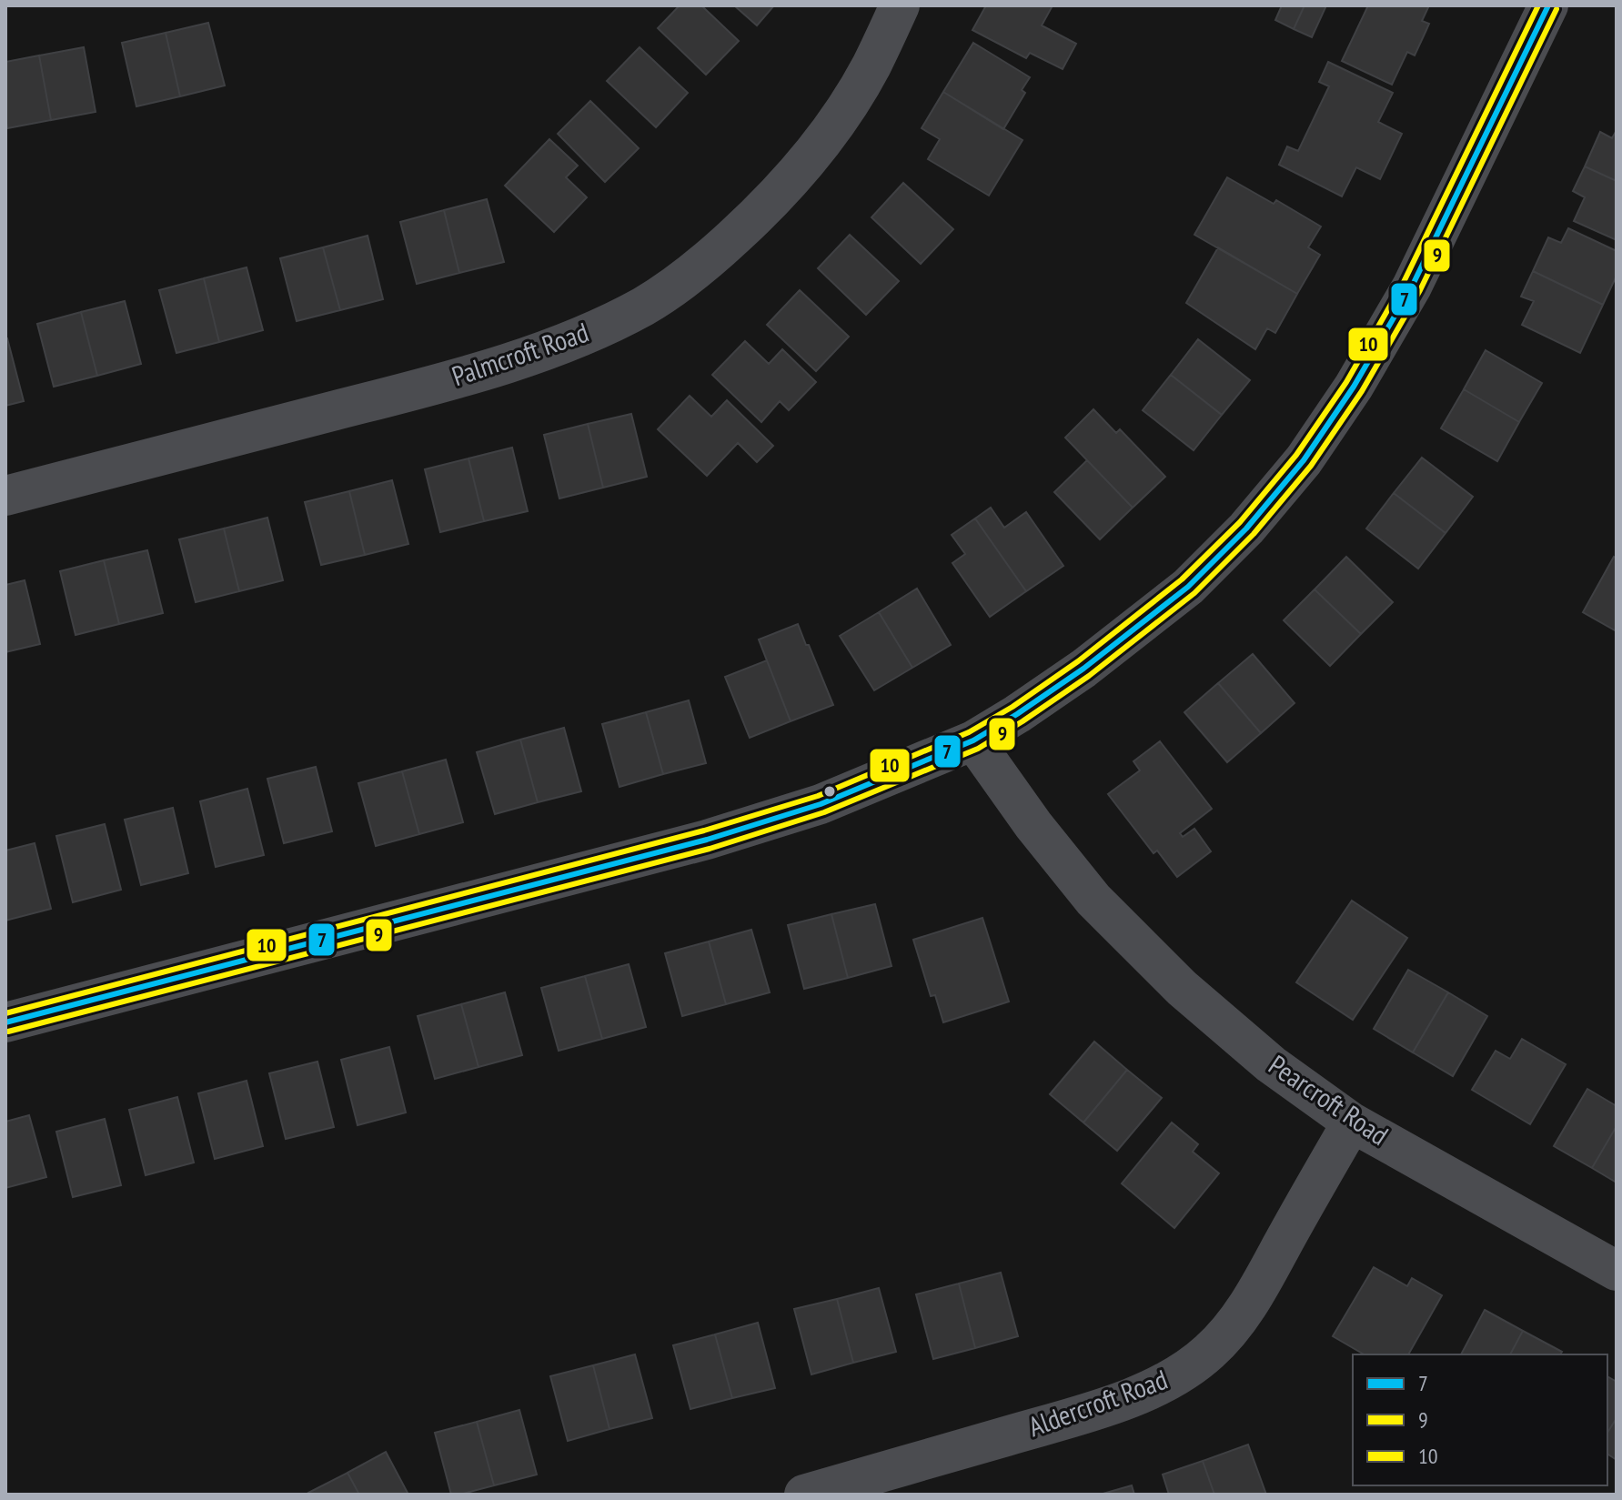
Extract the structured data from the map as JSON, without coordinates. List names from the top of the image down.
{
  "streets": {
    "street": ["Palmcroft Road", "Pearcroft Road", "Aldercroft Road"]
  },
  "crossings": [
    ["Pearcroft Road", "Aldercroft Road"]
  ],
  "lines": ["transit line 7", "transit line 10", "transit line 9"],
  "legend": ["7", "9", "10"]
}
